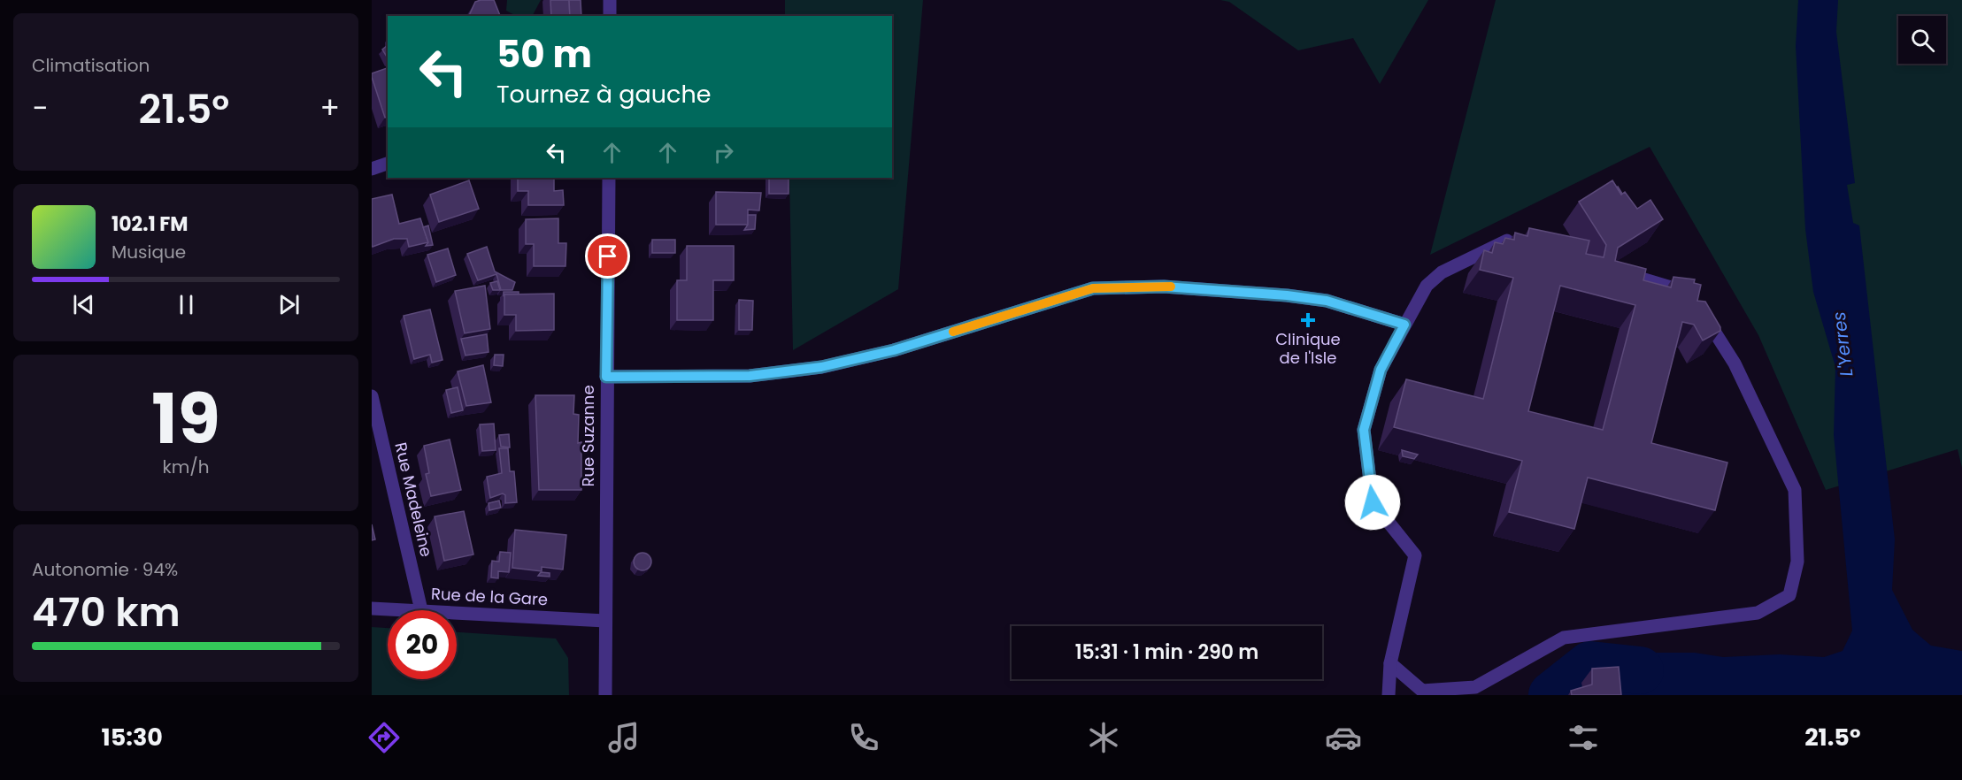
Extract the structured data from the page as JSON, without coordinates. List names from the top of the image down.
{
  "streets": {
    "street": ["Rue Suzanne", "Rue Madeleine", "Rue de la Gare"]
  },
  "crossings": [
    ["Rue Suzanne", "Rue de la Gare"],
    ["Rue Madeleine", "Rue de la Gare"]
  ],
  "water": ["L'Yerres"],
  "places": {
    "health": ["Clinique de l'Isle"]
  },
  "page": {
    "tile": [
      "Climatisation",
      ["19", "km/h"],
      ["Autonomie · 94%", "470 km"]
    ],
    "turn": ["50 m", "Tournez à gauche"],
    "heat": ["−", "21.5°", "+"],
    "song": ["102.1 FM", "Musique"],
    "limit": "20",
    "trip": "15:31 · 1 min · 290 m",
    "tabs": ["15:30", "21.5°"]
  }
}
